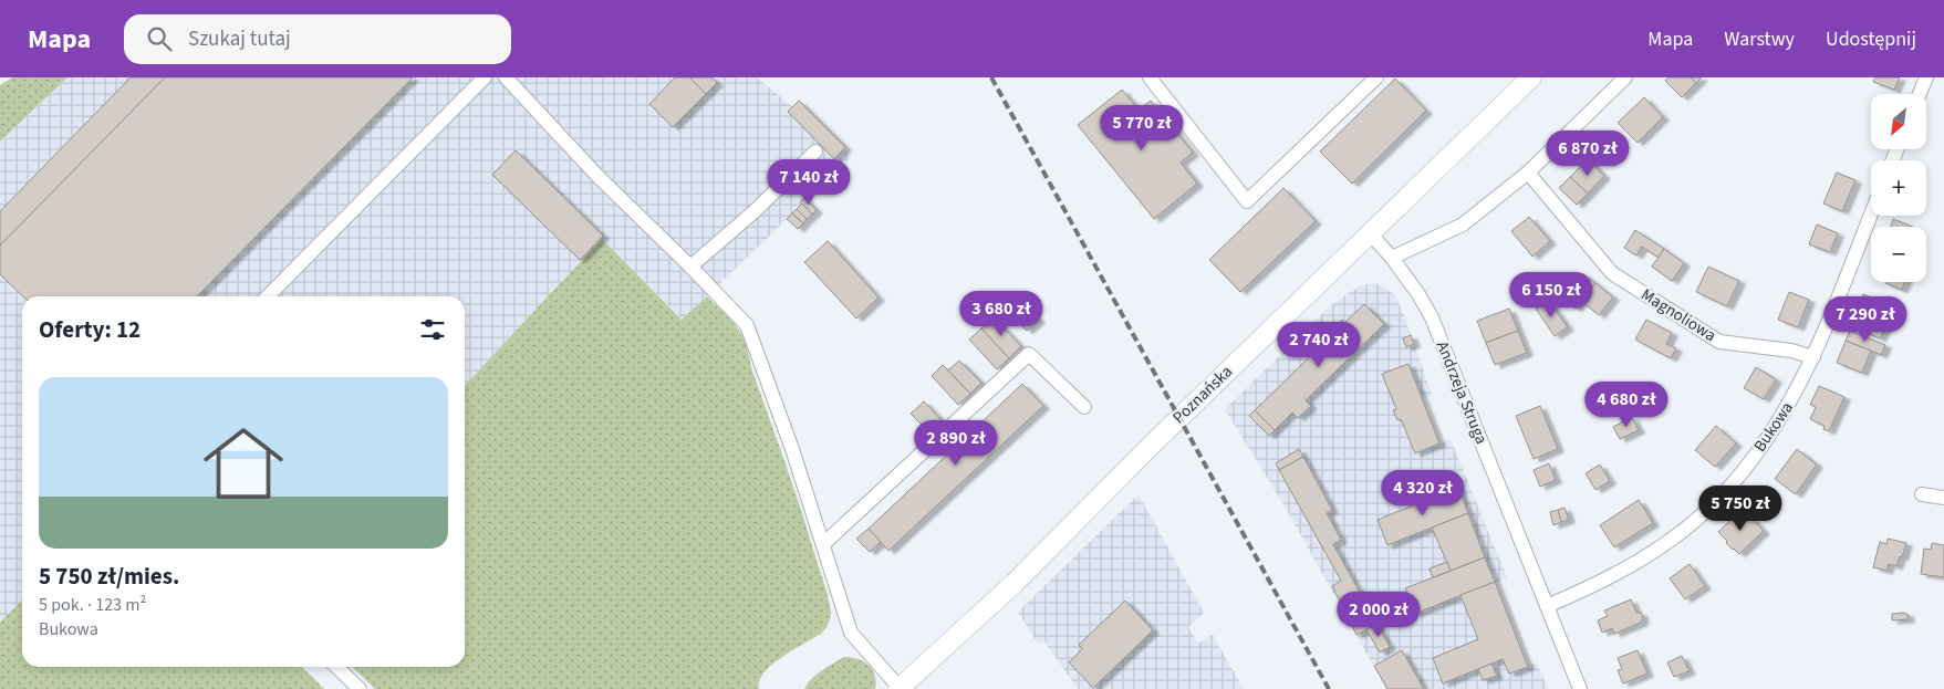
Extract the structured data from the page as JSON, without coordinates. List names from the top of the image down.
{
  "streets": {
    "main road": ["Poznańska"],
    "street": ["Magnoliowa", "Andrzeja Struga", "Bukowa"]
  },
  "crossings": [
    ["Magnoliowa", "Bukowa"],
    ["Andrzeja Struga", "Poznańska"],
    ["Andrzeja Struga", "Bukowa"]
  ],
  "north": "bottom left",
  "page": {
    "header": "Mapa",
    "search": "Szukaj tutaj",
    "nav": ["Mapa", "Warstwy", "Udostępnij"],
    "map_buttons": ["+", "−"],
    "price": [
      "5 770 zł",
      "6 870 zł",
      "7 140 zł",
      "6 150 zł",
      "3 680 zł",
      "7 290 zł",
      "2 740 zł",
      "4 680 zł",
      "2 890 zł",
      "4 320 zł",
      "5 750 zł",
      "2 000 zł"
    ],
    "heading": "Oferty: 12",
    "list": [
      {
        "name": "5 750 zł/mies.",
        "note": "5 pok. · 123 m² · Bukowa"
      }
    ]
  }
}
